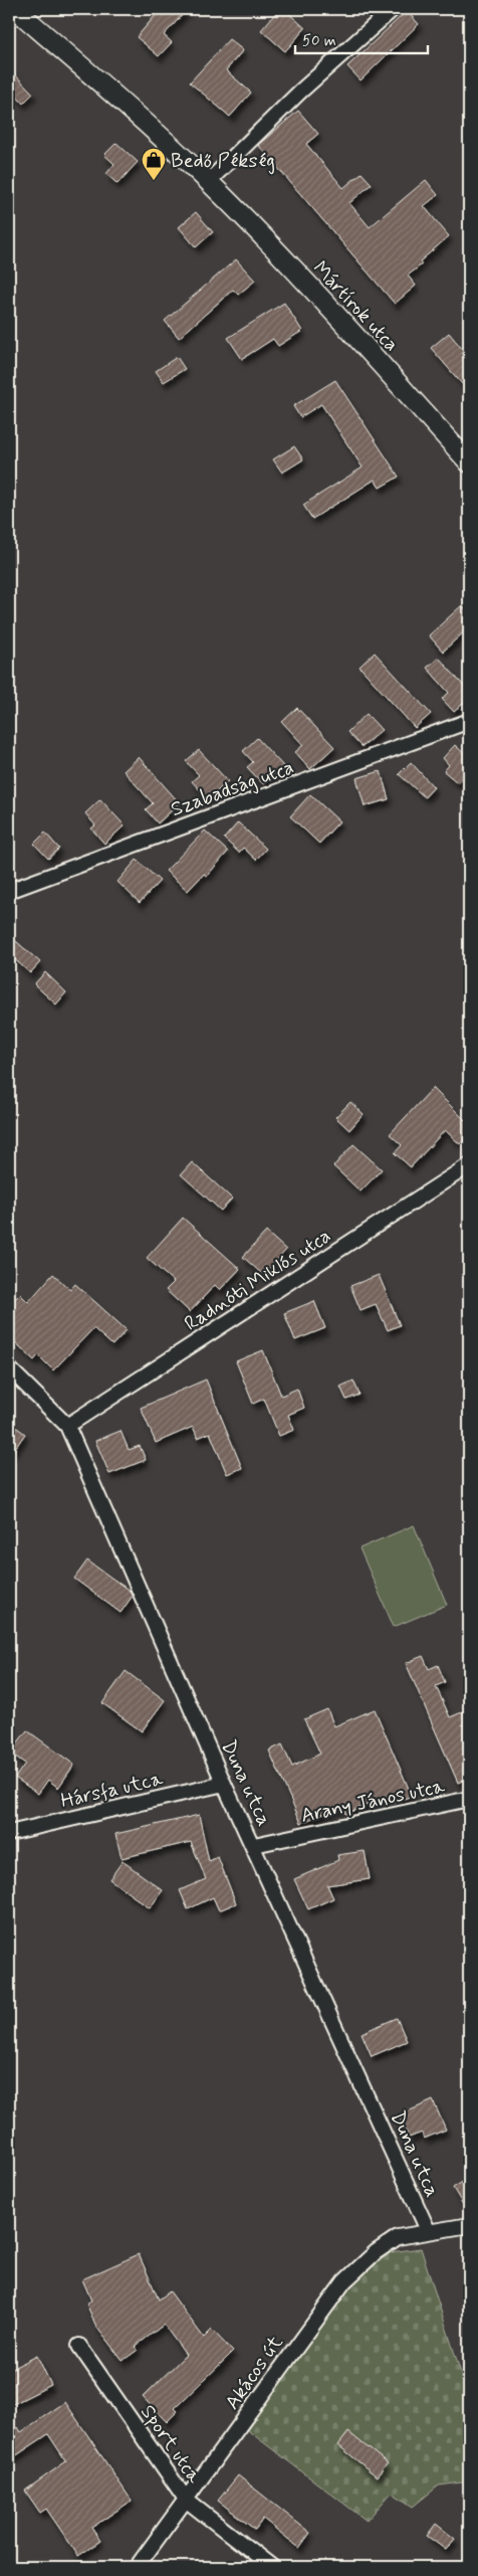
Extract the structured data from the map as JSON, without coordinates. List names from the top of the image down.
{
  "streets": {
    "main road": ["Mártírok utca"],
    "street": [
      "Szabadság utca",
      "Radnóti Miklós utca",
      "Duna utca",
      "Hársfa utca",
      "Arany János utca",
      "Akácos út",
      "Sport utca"
    ]
  },
  "crossings": [
    ["Radnóti Miklós utca", "Duna utca"],
    ["Duna utca", "Hársfa utca"],
    ["Duna utca", "Arany János utca"],
    ["Duna utca", "Akácos út"],
    ["Akácos út", "Sport utca"]
  ],
  "places": {
    "shop": ["Bedő Pékség"]
  },
  "scale_bar": "50 m"
}
